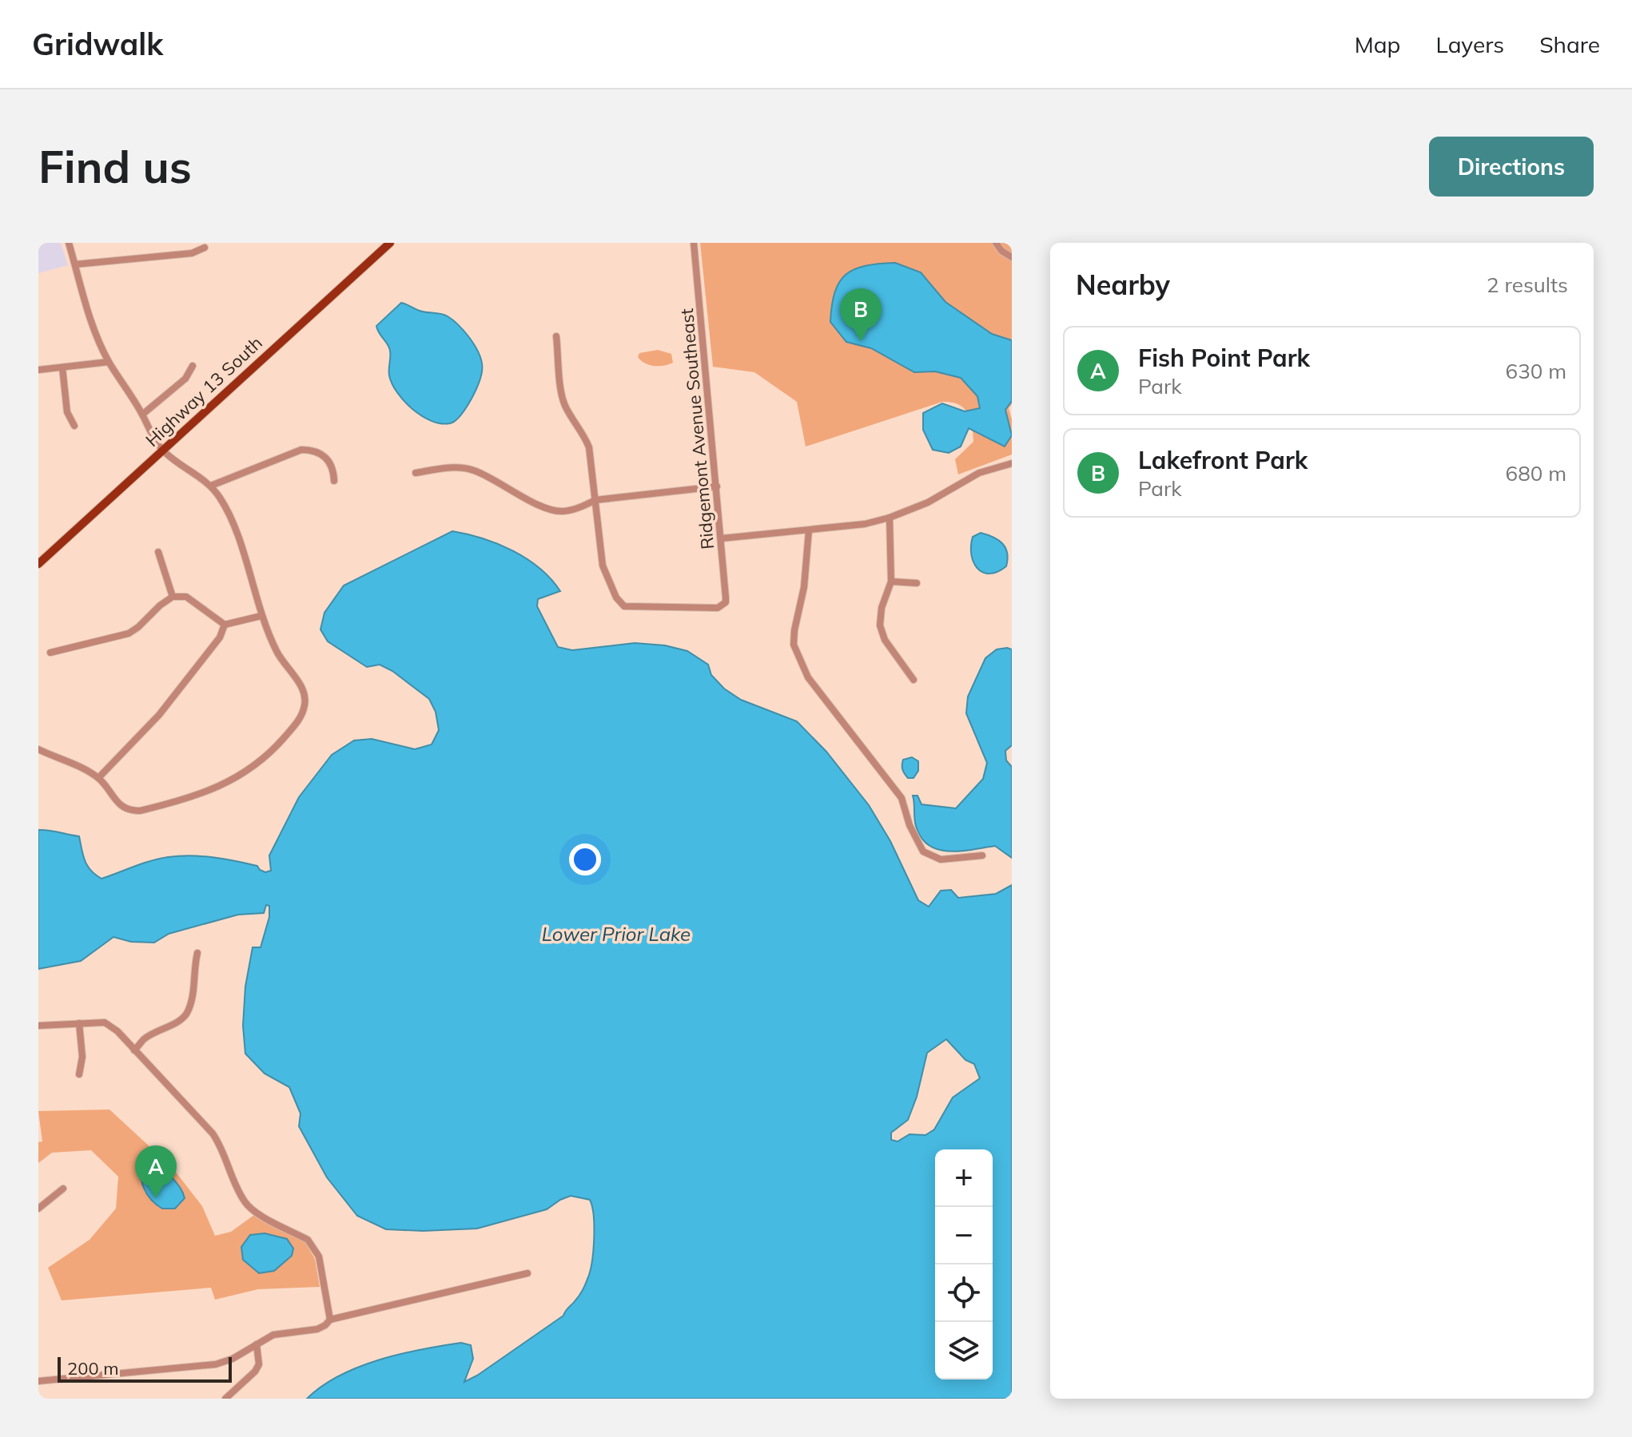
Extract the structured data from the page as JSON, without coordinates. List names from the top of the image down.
{
  "streets": {
    "main road": ["Highway 13 South"],
    "street": ["Ridgemont Avenue Southeast"]
  },
  "water": ["Lower Prior Lake"],
  "scale_bar": "200 m",
  "page": {
    "header": "Gridwalk",
    "nav": ["Map", "Layers", "Share"],
    "buttons": "Directions",
    "title": "Find us",
    "heading": ["Nearby", "2 results"],
    "pins": ["B", "A"],
    "list": [
      {
        "mark": "A",
        "name": "Fish Point Park",
        "note": "Park",
        "value": "630 m"
      },
      {
        "mark": "B",
        "name": "Lakefront Park",
        "note": "Park",
        "value": "680 m"
      }
    ],
    "map_buttons": ["+", "−"],
    "scale": "200 m"
  }
}
